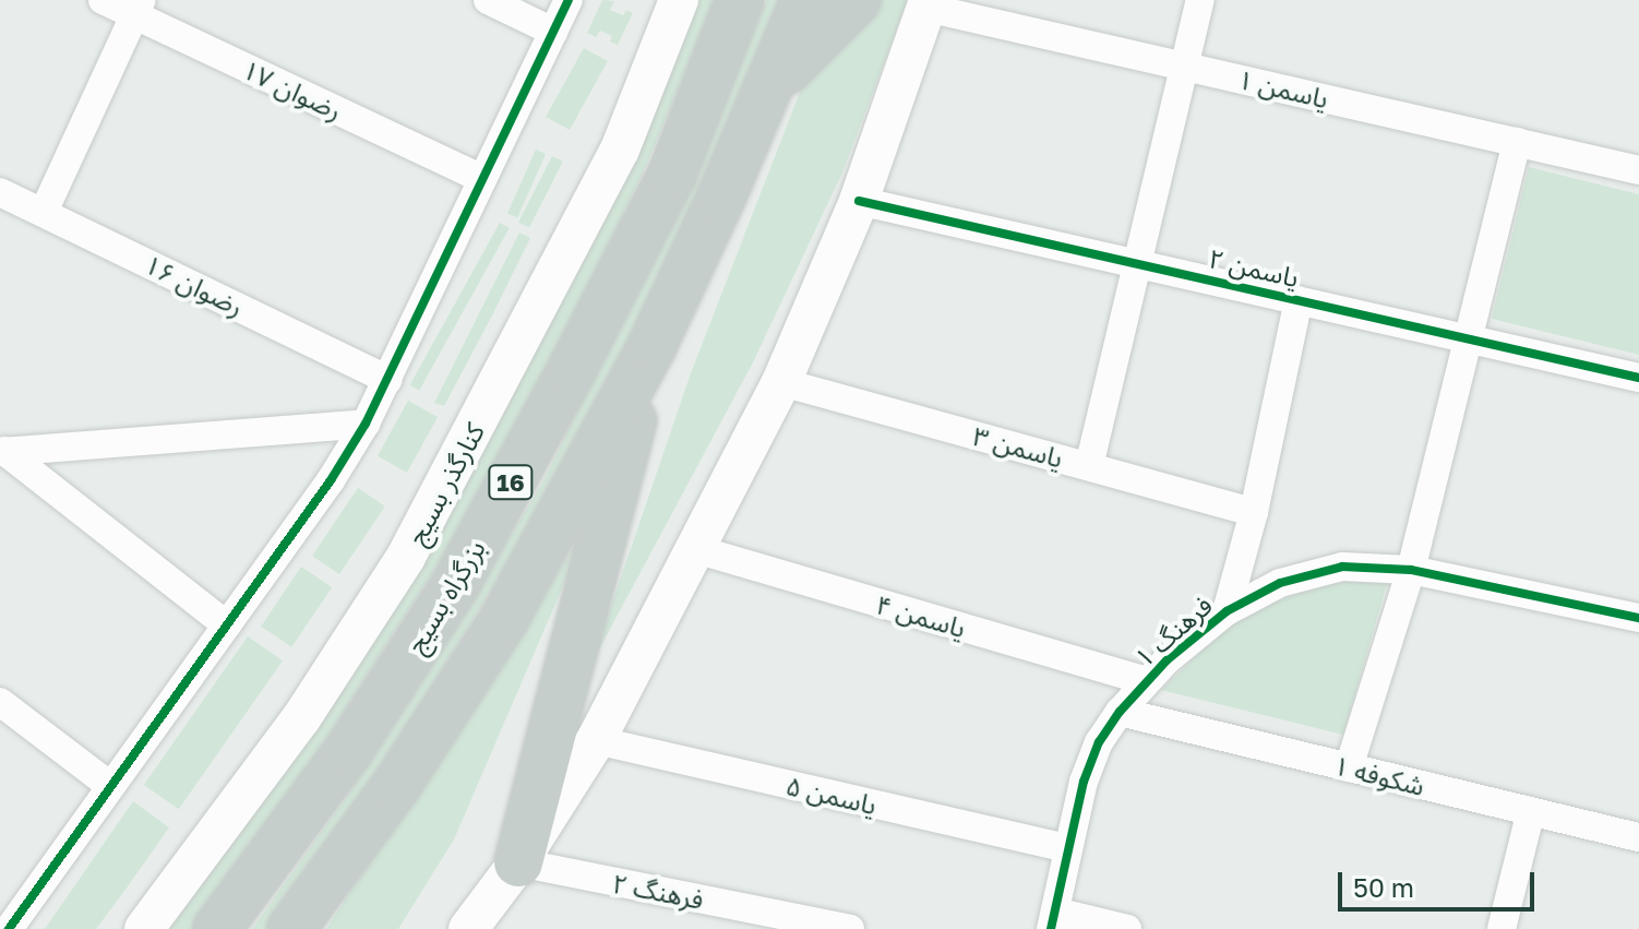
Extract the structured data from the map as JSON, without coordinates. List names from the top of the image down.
{
  "streets": {
    "highway": ["16", "بزرگراه بسیج"],
    "main road": ["کنارگذر بسیج"],
    "street": [
      "یاسمن ۱",
      "رضوان ۱۷",
      "یاسمن ۲",
      "رضوان ۱۶",
      "یاسمن ۳",
      "یاسمن ۴",
      "فرهنگ ۱",
      "شکوفه ۱",
      "یاسمن ۵",
      "فرهنگ ۲"
    ]
  },
  "crossings": [
    ["یاسمن ۴", "فرهنگ ۱"],
    ["فرهنگ ۱", "شکوفه ۱"],
    ["فرهنگ ۱", "یاسمن ۵"]
  ],
  "scale_bar": "50 m"
}
